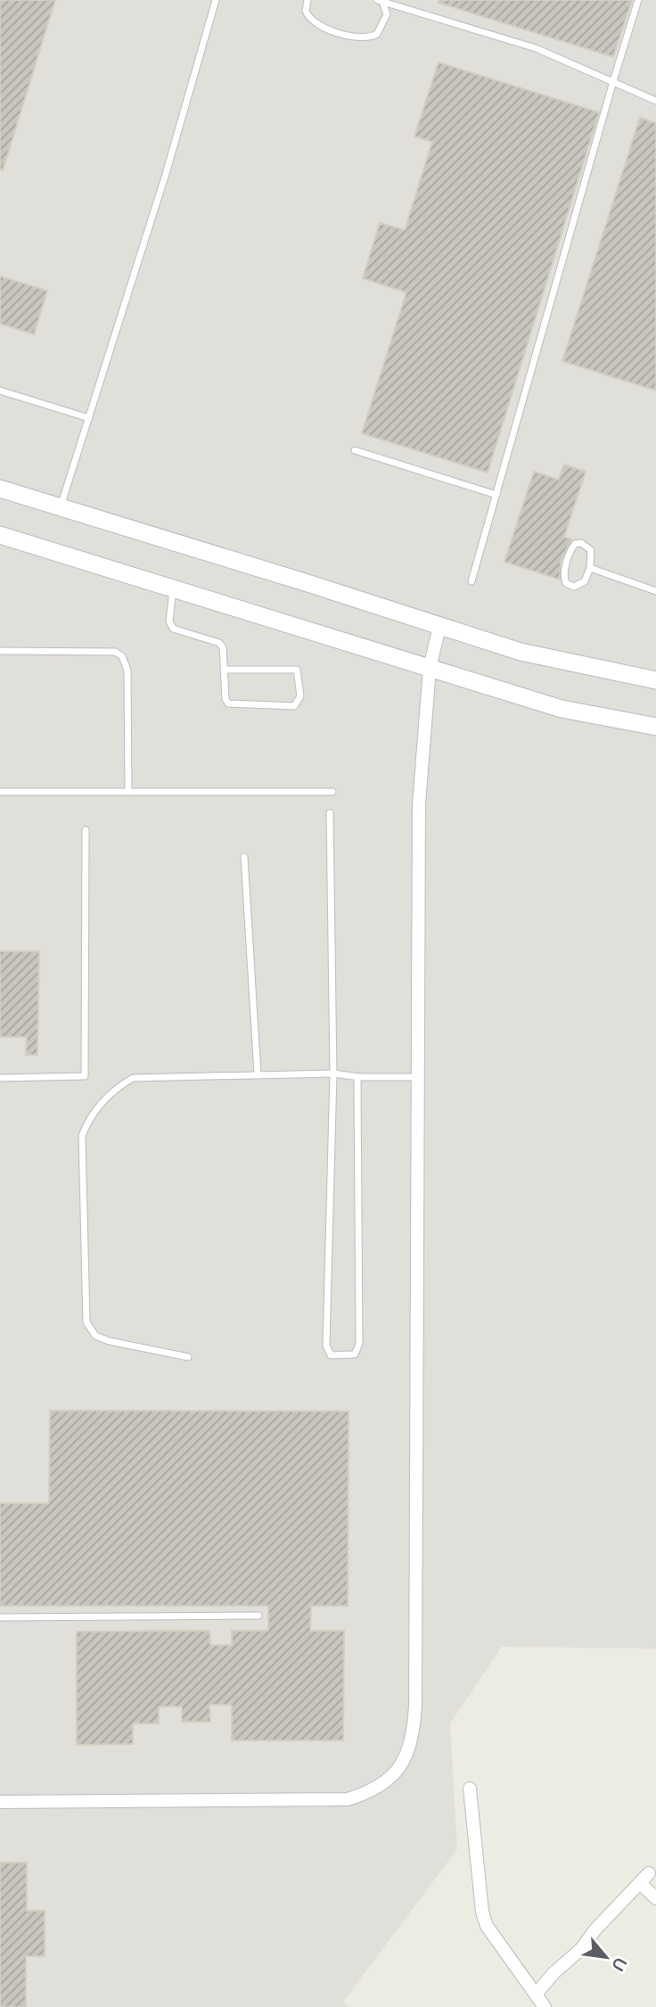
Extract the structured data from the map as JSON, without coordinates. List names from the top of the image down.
{
  "north": "bottom right"
}
